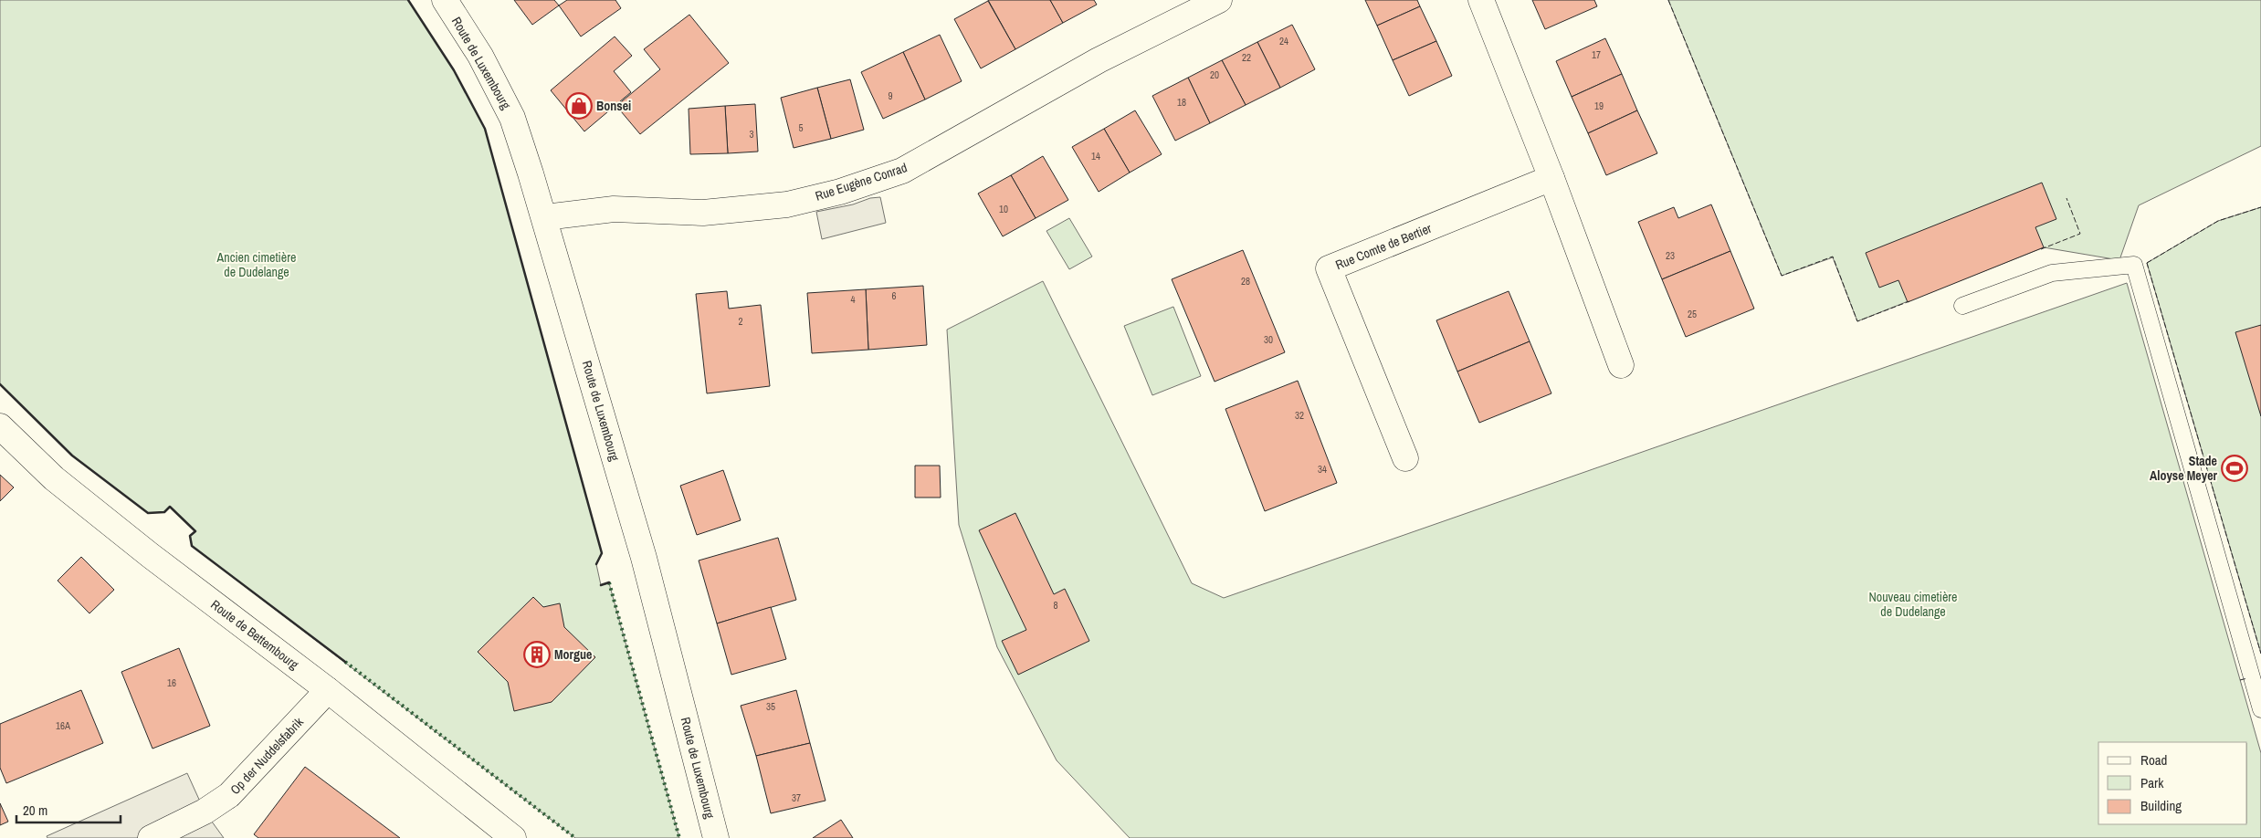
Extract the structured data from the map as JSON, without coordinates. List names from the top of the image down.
{
  "streets": {
    "street": [
      "Route de Luxembourg",
      "Rue Eugène Conrad",
      "Rue Comte de Bertier",
      "Route de Bettembourg",
      "Op der Nuddelsfabrik"
    ]
  },
  "crossings": [
    ["Route de Luxembourg", "Rue Eugène Conrad"],
    ["Route de Bettembourg", "Op der Nuddelsfabrik"]
  ],
  "parks": ["Ancien cimetière de Dudelange", "Nouveau cimetière de Dudelange"],
  "places": {
    "shop": ["Bonsei"],
    "sports": ["Stade Aloyse Meyer"],
    "building": ["Morgue"]
  },
  "house_numbers": [
    "24",
    "17",
    "22",
    "20",
    "9",
    "18",
    "19",
    "5",
    "3",
    "14",
    "10",
    "23",
    "28",
    "6",
    "4",
    "25",
    "2",
    "30",
    "32",
    "34",
    "8",
    "16",
    "35",
    "16A",
    "37"
  ],
  "legend": ["Road", "Park", "Building"],
  "scale_bar": "20 m"
}
